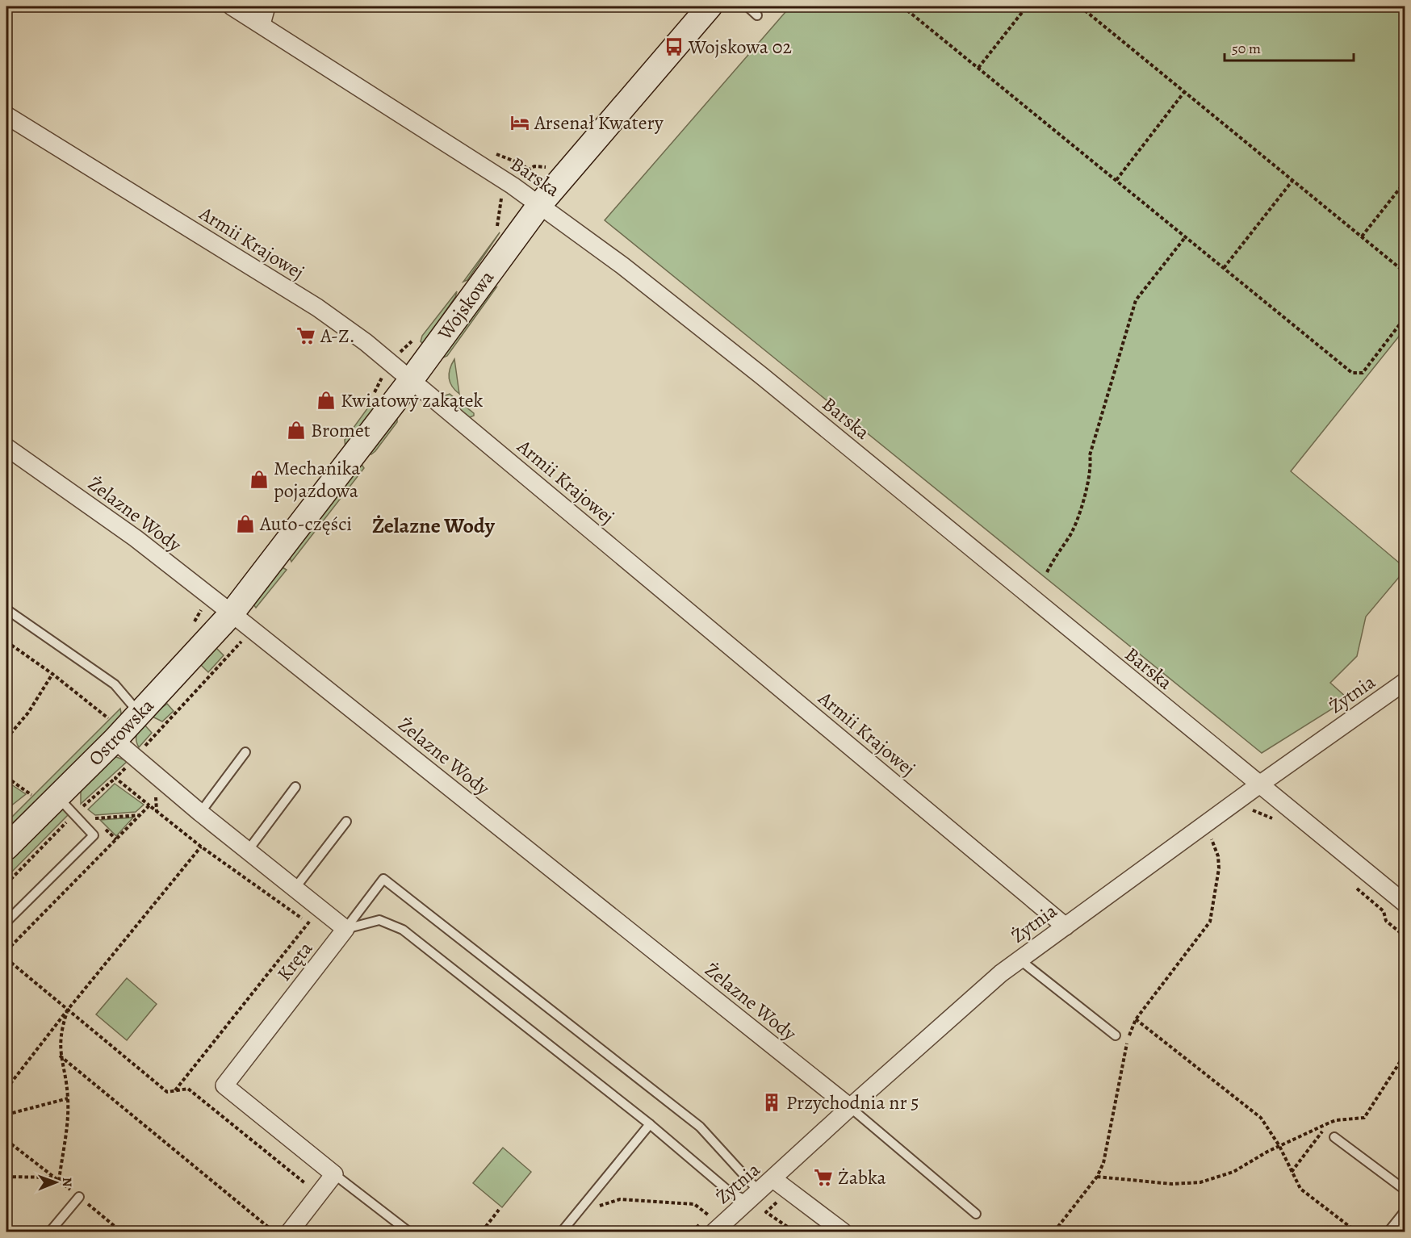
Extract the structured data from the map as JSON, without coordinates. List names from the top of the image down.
{
  "streets": {
    "street": [
      "Barska",
      "Armii Krajowej",
      "Wojskowa",
      "Żelazne Wody",
      "Żytnia",
      "Ostrowska",
      "Kręta"
    ]
  },
  "crossings": [
    ["Barska", "Wojskowa"],
    ["Barska", "Żytnia"],
    ["Armii Krajowej", "Wojskowa"],
    ["Armii Krajowej", "Żytnia"],
    ["Wojskowa", "Żelazne Wody"],
    ["Wojskowa", "Ostrowska"],
    ["Żelazne Wody", "Żytnia"],
    ["Żelazne Wody", "Ostrowska"]
  ],
  "districts": ["Żelazne Wody"],
  "places": {
    "bus stop": ["Wojskowa 02"],
    "hotel": ["Arsenał Kwatery"],
    "supermarket": ["A-Z.", "Żabka"],
    "shop": [
      "Kwiatowy zakątek",
      "Bromet",
      "Mechanika pojazdowa",
      "Auto-części"
    ],
    "building": ["Przychodnia nr 5"]
  },
  "scale_bar": "50 m",
  "north": "right"
}
